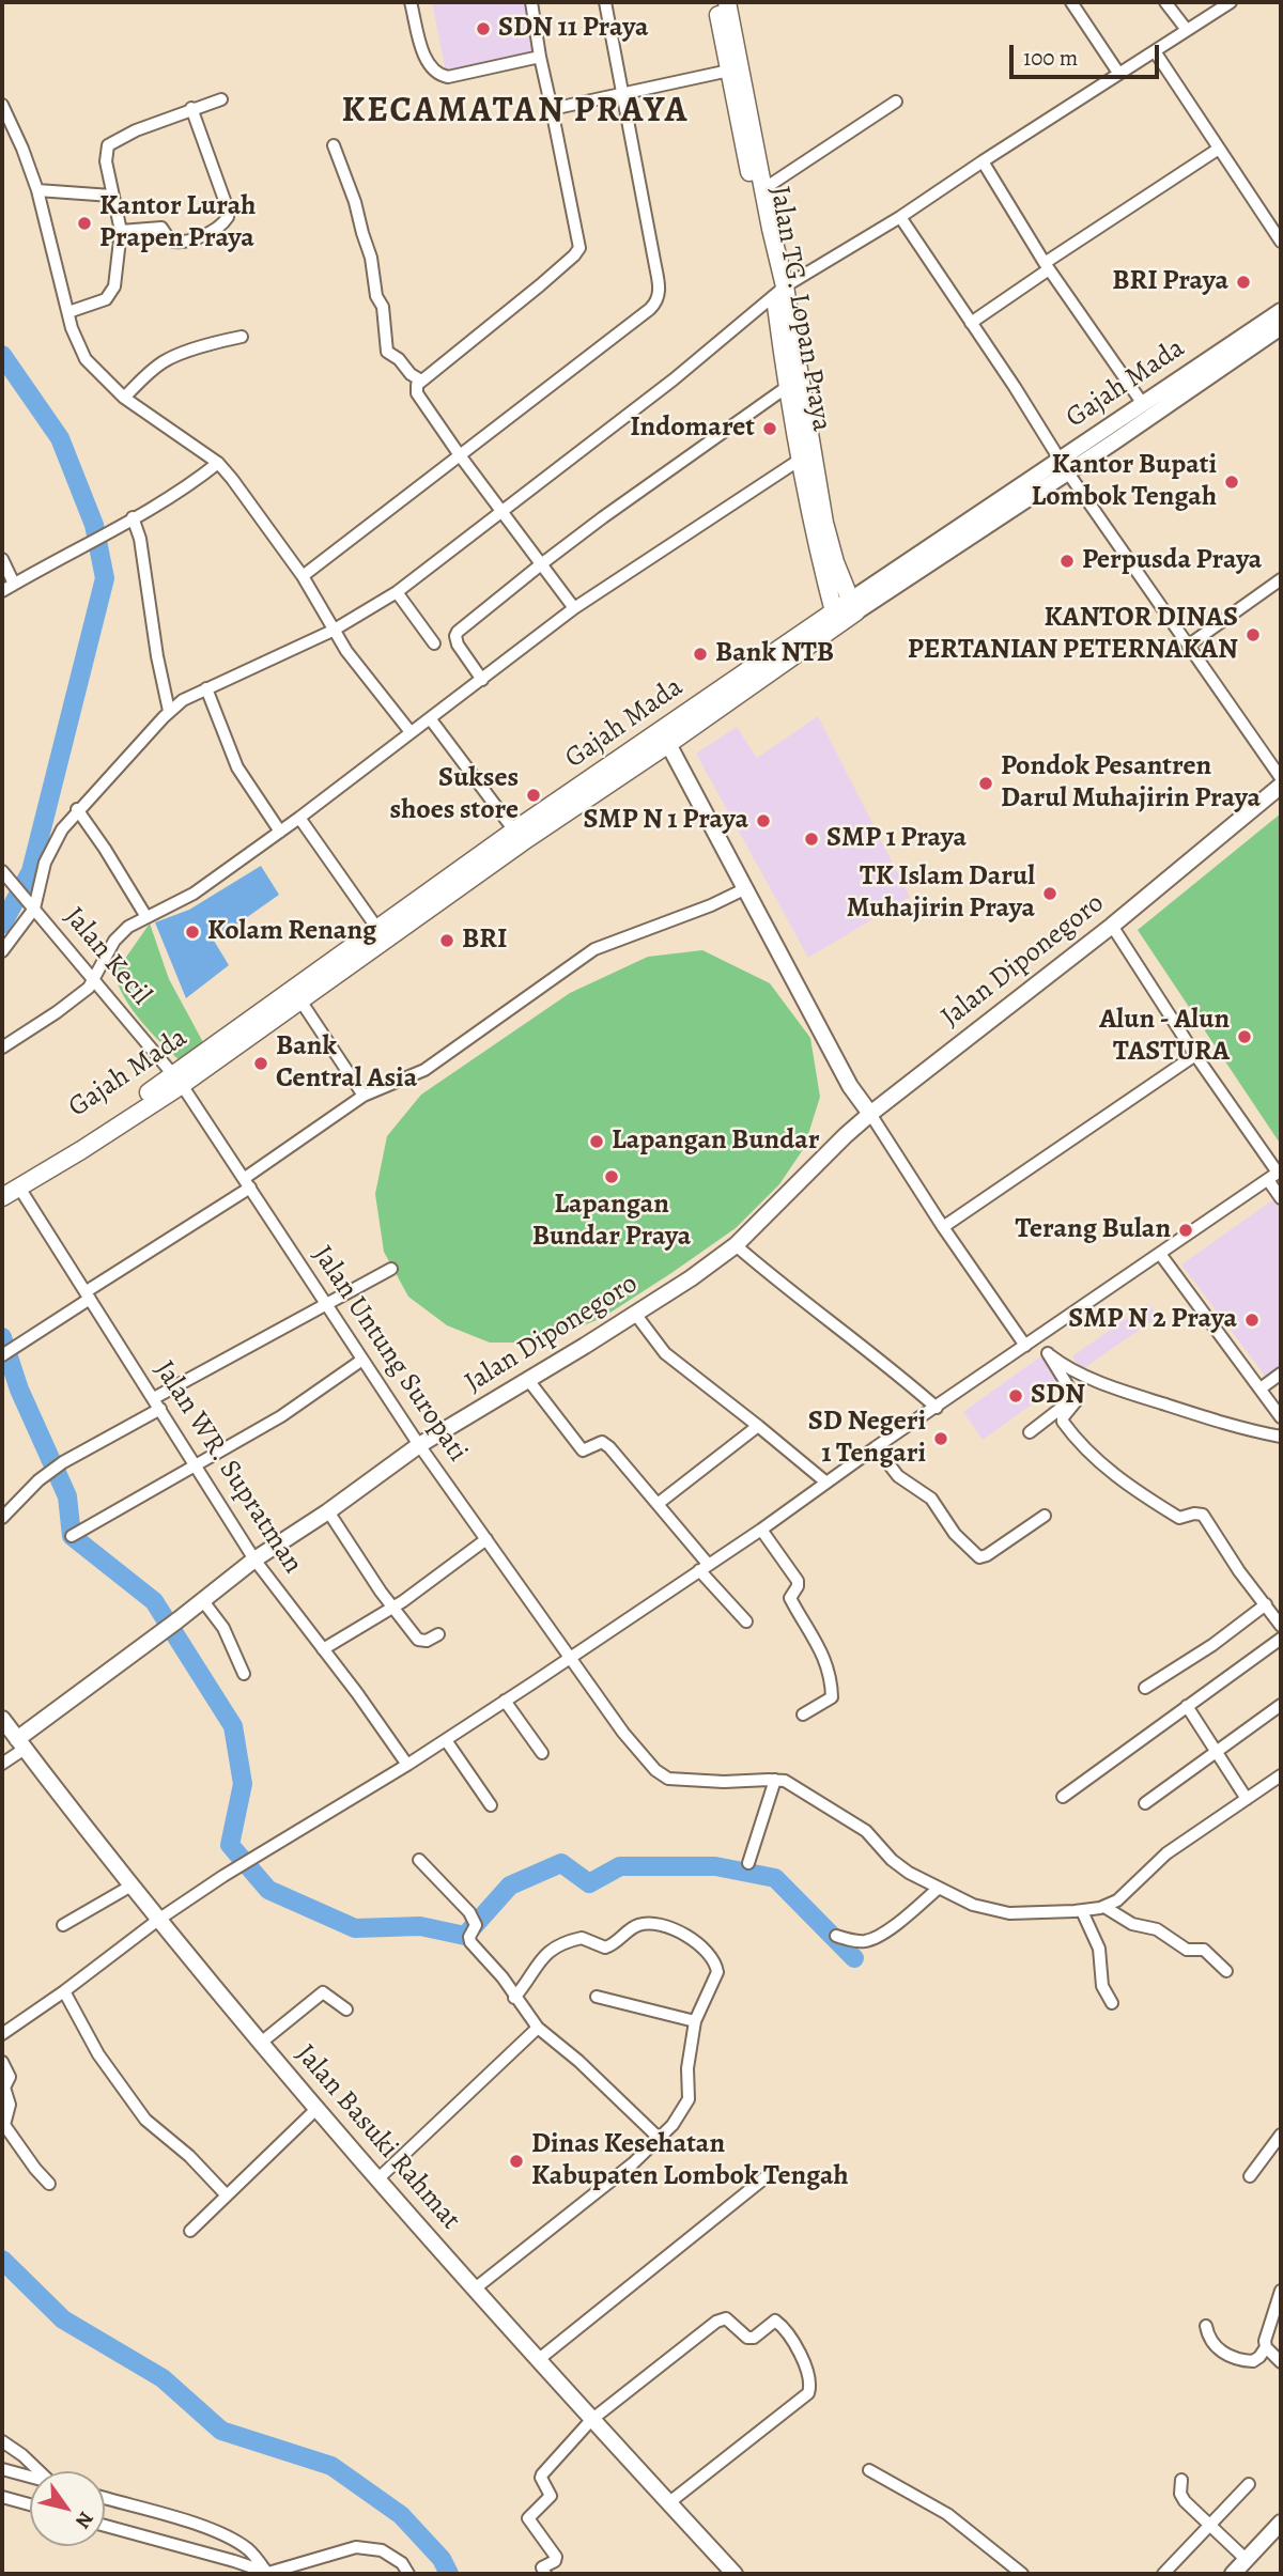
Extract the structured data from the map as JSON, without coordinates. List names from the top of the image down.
{
  "streets": {
    "highway": ["Jalan TG. Lopan Praya", "Gajah Mada"],
    "main road": ["Jalan Diponegoro", "Jalan Basuki Rahmat"],
    "street": ["Jalan Kecil", "Jalan Untung Suropati", "Jalan WR. Supratman"]
  },
  "crossings": [
    ["Jalan TG. Lopan Praya", "Gajah Mada"],
    ["Gajah Mada", "Jalan Kecil"],
    ["Gajah Mada", "Jalan Untung Suropati"],
    ["Gajah Mada", "Jalan WR. Supratman"],
    ["Jalan Kecil", "Jalan Untung Suropati"],
    ["Jalan Diponegoro", "Jalan Untung Suropati"],
    ["Jalan Diponegoro", "Jalan WR. Supratman"],
    ["Jalan Diponegoro", "Jalan Basuki Rahmat"]
  ],
  "districts": ["KECAMATAN PRAYA"],
  "places": [
    "SDN 11 Praya",
    "Kantor Lurah Prapen Praya",
    "BRI Praya",
    "Indomaret",
    "Kantor Bupati Lombok Tengah",
    "Perpusda Praya",
    "KANTOR DINAS PERTANIAN PETERNAKAN",
    "Bank NTB",
    "Pondok Pesantren Darul Muhajirin Praya",
    "Sukses shoes store",
    "SMP N 1 Praya",
    "SMP 1 Praya",
    "TK Islam Darul Muhajirin Praya",
    "Kolam Renang",
    "BRI",
    "Alun - Alun TASTURA",
    "Bank Central Asia",
    "Lapangan Bundar",
    "Lapangan Bundar Praya",
    "Terang Bulan",
    "SMP N 2 Praya",
    "SDN",
    "SD Negeri 1 Tengari",
    "Dinas Kesehatan Kabupaten Lombok Tengah"
  ],
  "scale_bar": "100 m",
  "north": "bottom right"
}
